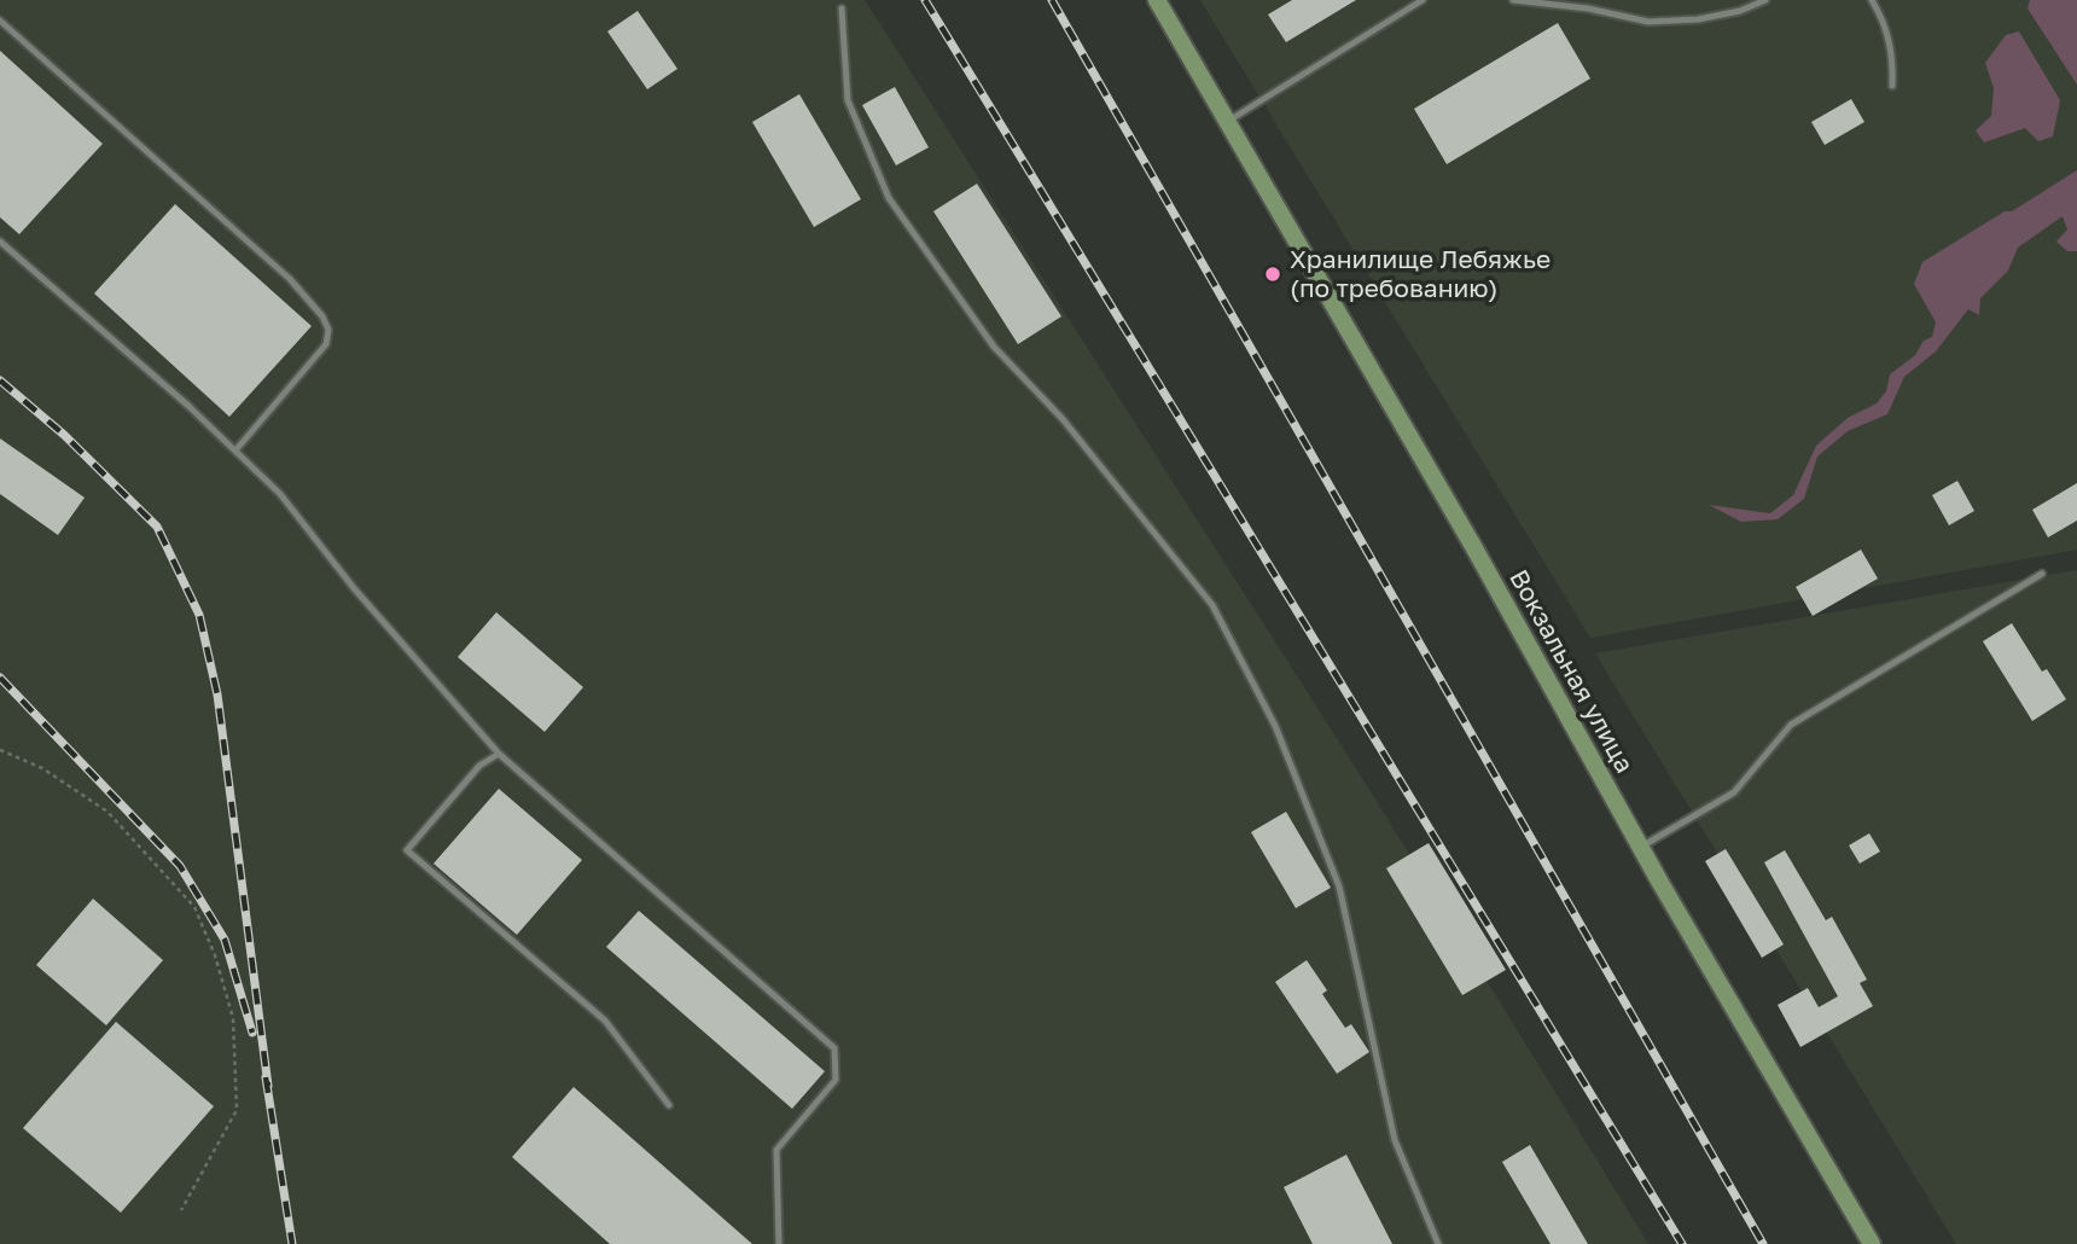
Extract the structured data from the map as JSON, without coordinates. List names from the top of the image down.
{
  "streets": {
    "main road": ["Вокзальная улица"]
  },
  "places": ["Хранилище Лебяжье (по требованию)"]
}
